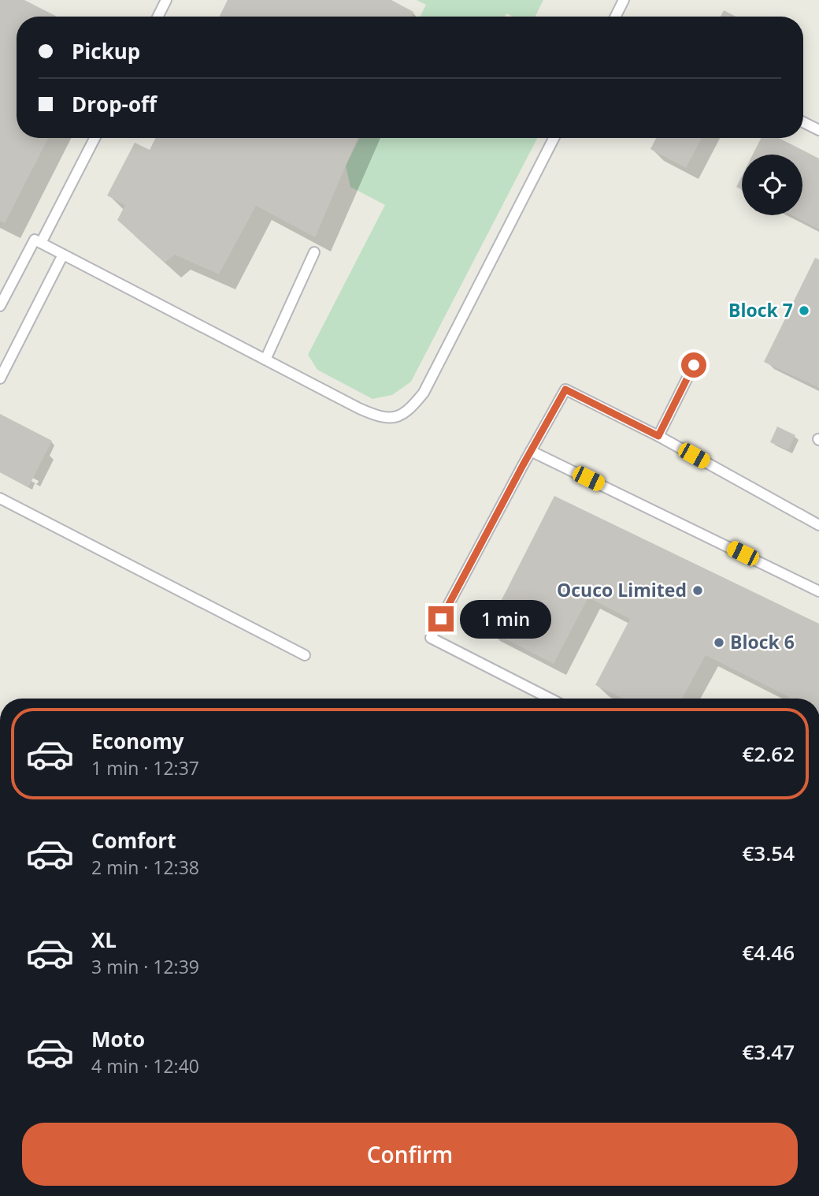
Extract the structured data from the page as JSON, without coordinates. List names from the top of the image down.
{
  "places": ["Block 7", "Ocuco Limited", "Block 6"],
  "page": {
    "banner": ["Pickup", "Drop-off"],
    "bubble": "1 min",
    "list": [
      {
        "name": "Economy",
        "note": "1 min · 12:37",
        "value": "€2.62"
      },
      {
        "name": "Comfort",
        "note": "2 min · 12:38",
        "value": "€3.54"
      },
      {
        "name": "XL",
        "note": "3 min · 12:39",
        "value": "€4.46"
      },
      {
        "name": "Moto",
        "note": "4 min · 12:40",
        "value": "€3.47"
      }
    ],
    "buttons": "Confirm"
  }
}
